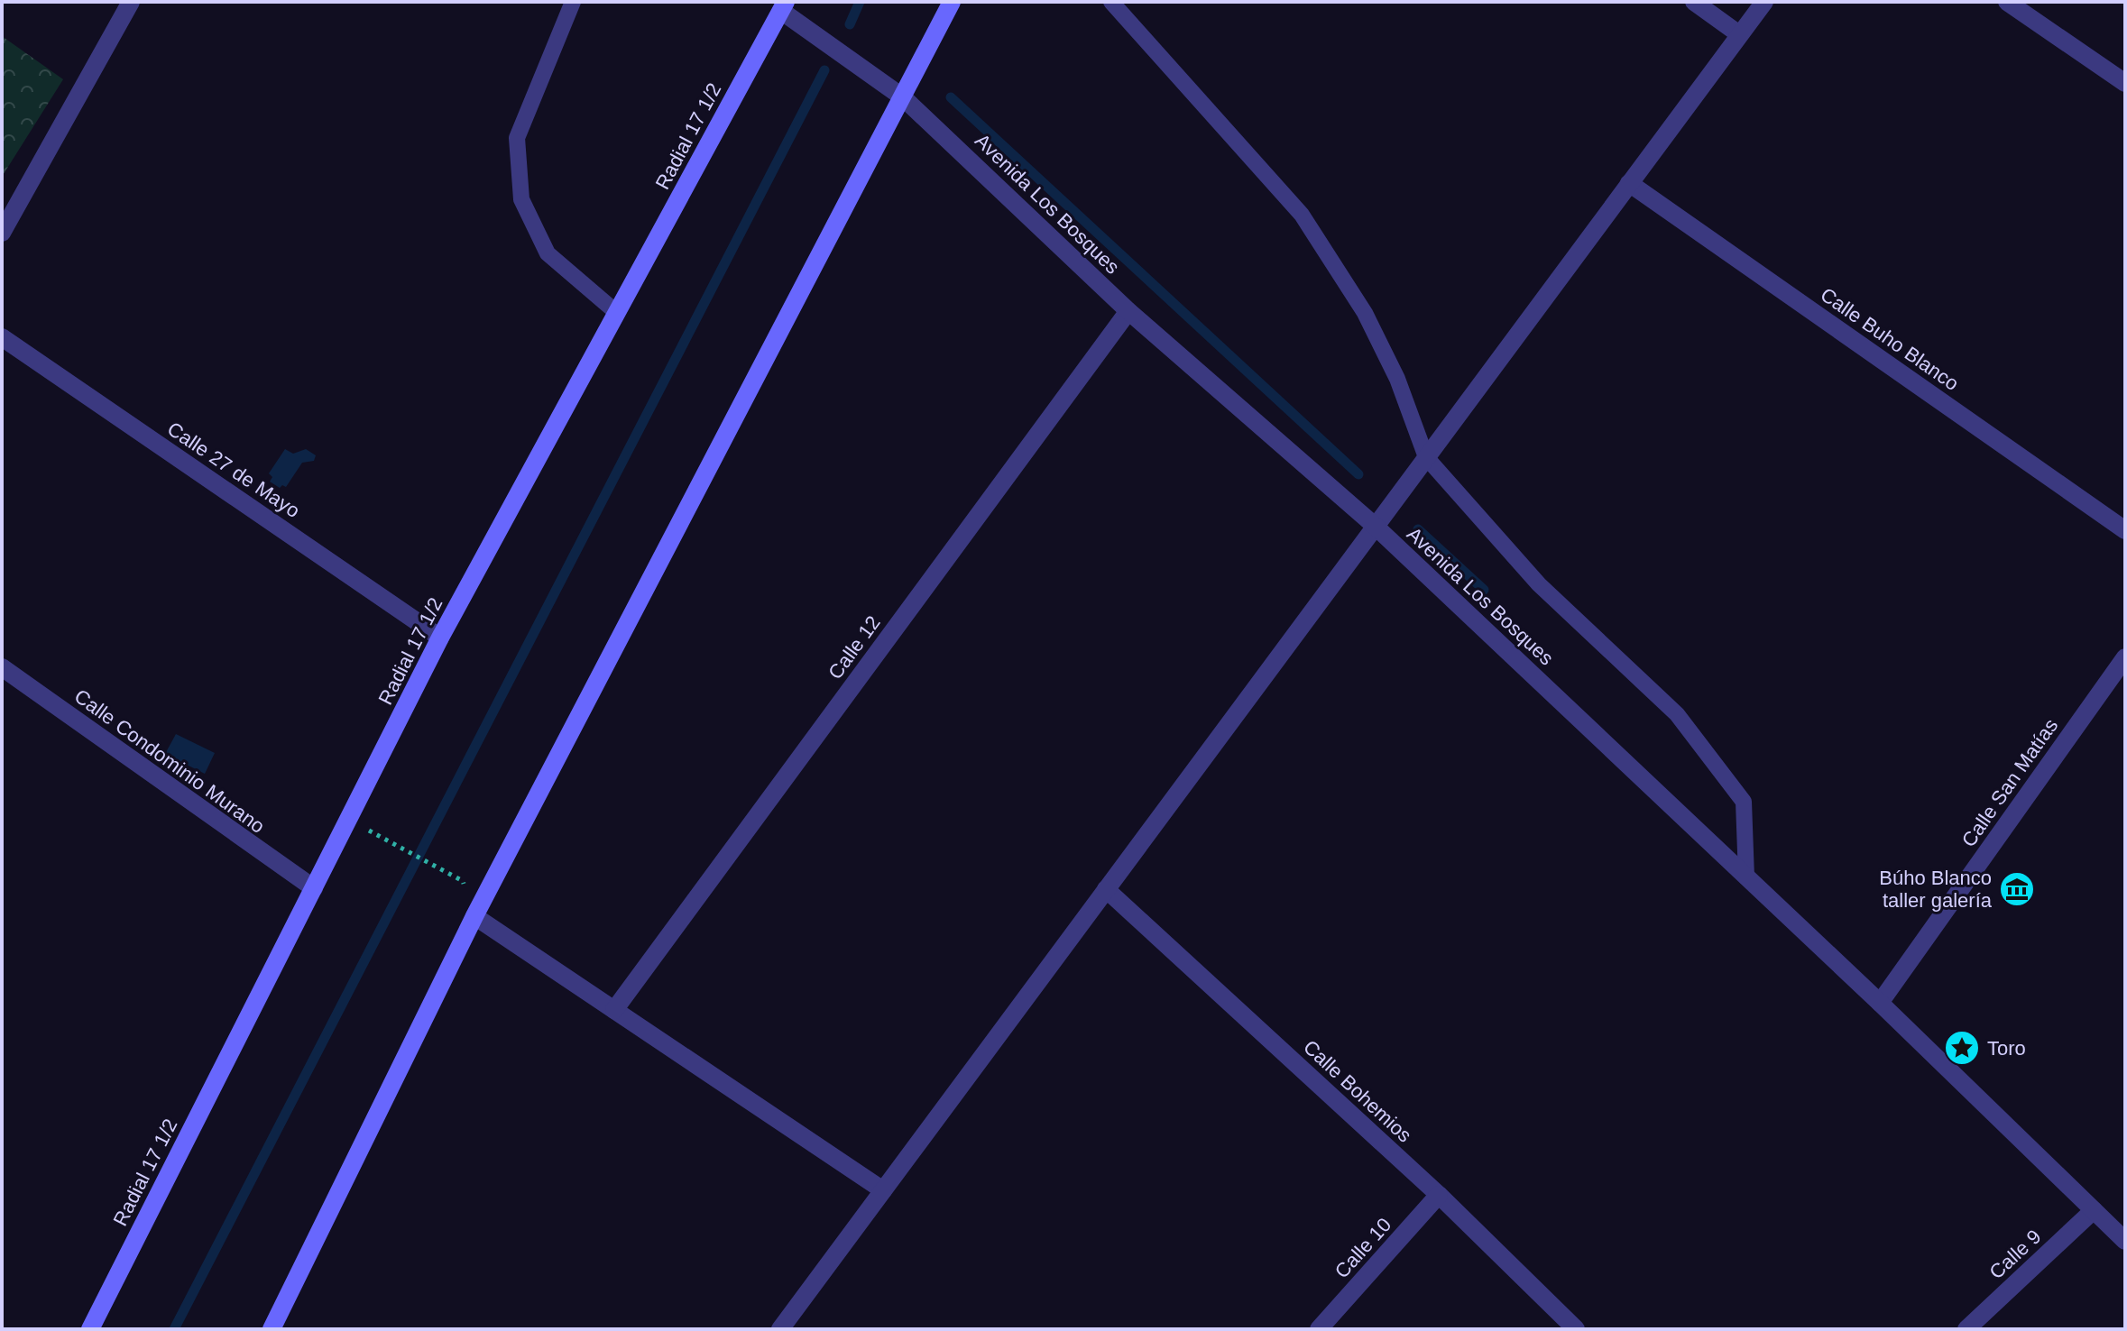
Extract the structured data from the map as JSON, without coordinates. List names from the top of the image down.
{
  "streets": {
    "main road": ["Radial 17 1/2"],
    "street": [
      "Avenida Los Bosques",
      "Calle Buho Blanco",
      "Calle 27 de Mayo",
      "Calle 12",
      "Calle Condominio Murano",
      "Calle San Matías",
      "Calle Bohemios",
      "Calle 10",
      "Calle 9"
    ]
  },
  "crossings": [
    ["Radial 17 1/2", "Avenida Los Bosques"],
    ["Radial 17 1/2", "Calle 27 de Mayo"],
    ["Radial 17 1/2", "Calle Condominio Murano"],
    ["Avenida Los Bosques", "Calle 12"],
    ["Avenida Los Bosques", "Calle San Matías"],
    ["Avenida Los Bosques", "Calle 9"],
    ["Calle Bohemios", "Calle 10"]
  ],
  "places": {
    "museum": ["Búho Blanco taller galería"],
    "place": ["Toro"]
  }
}
